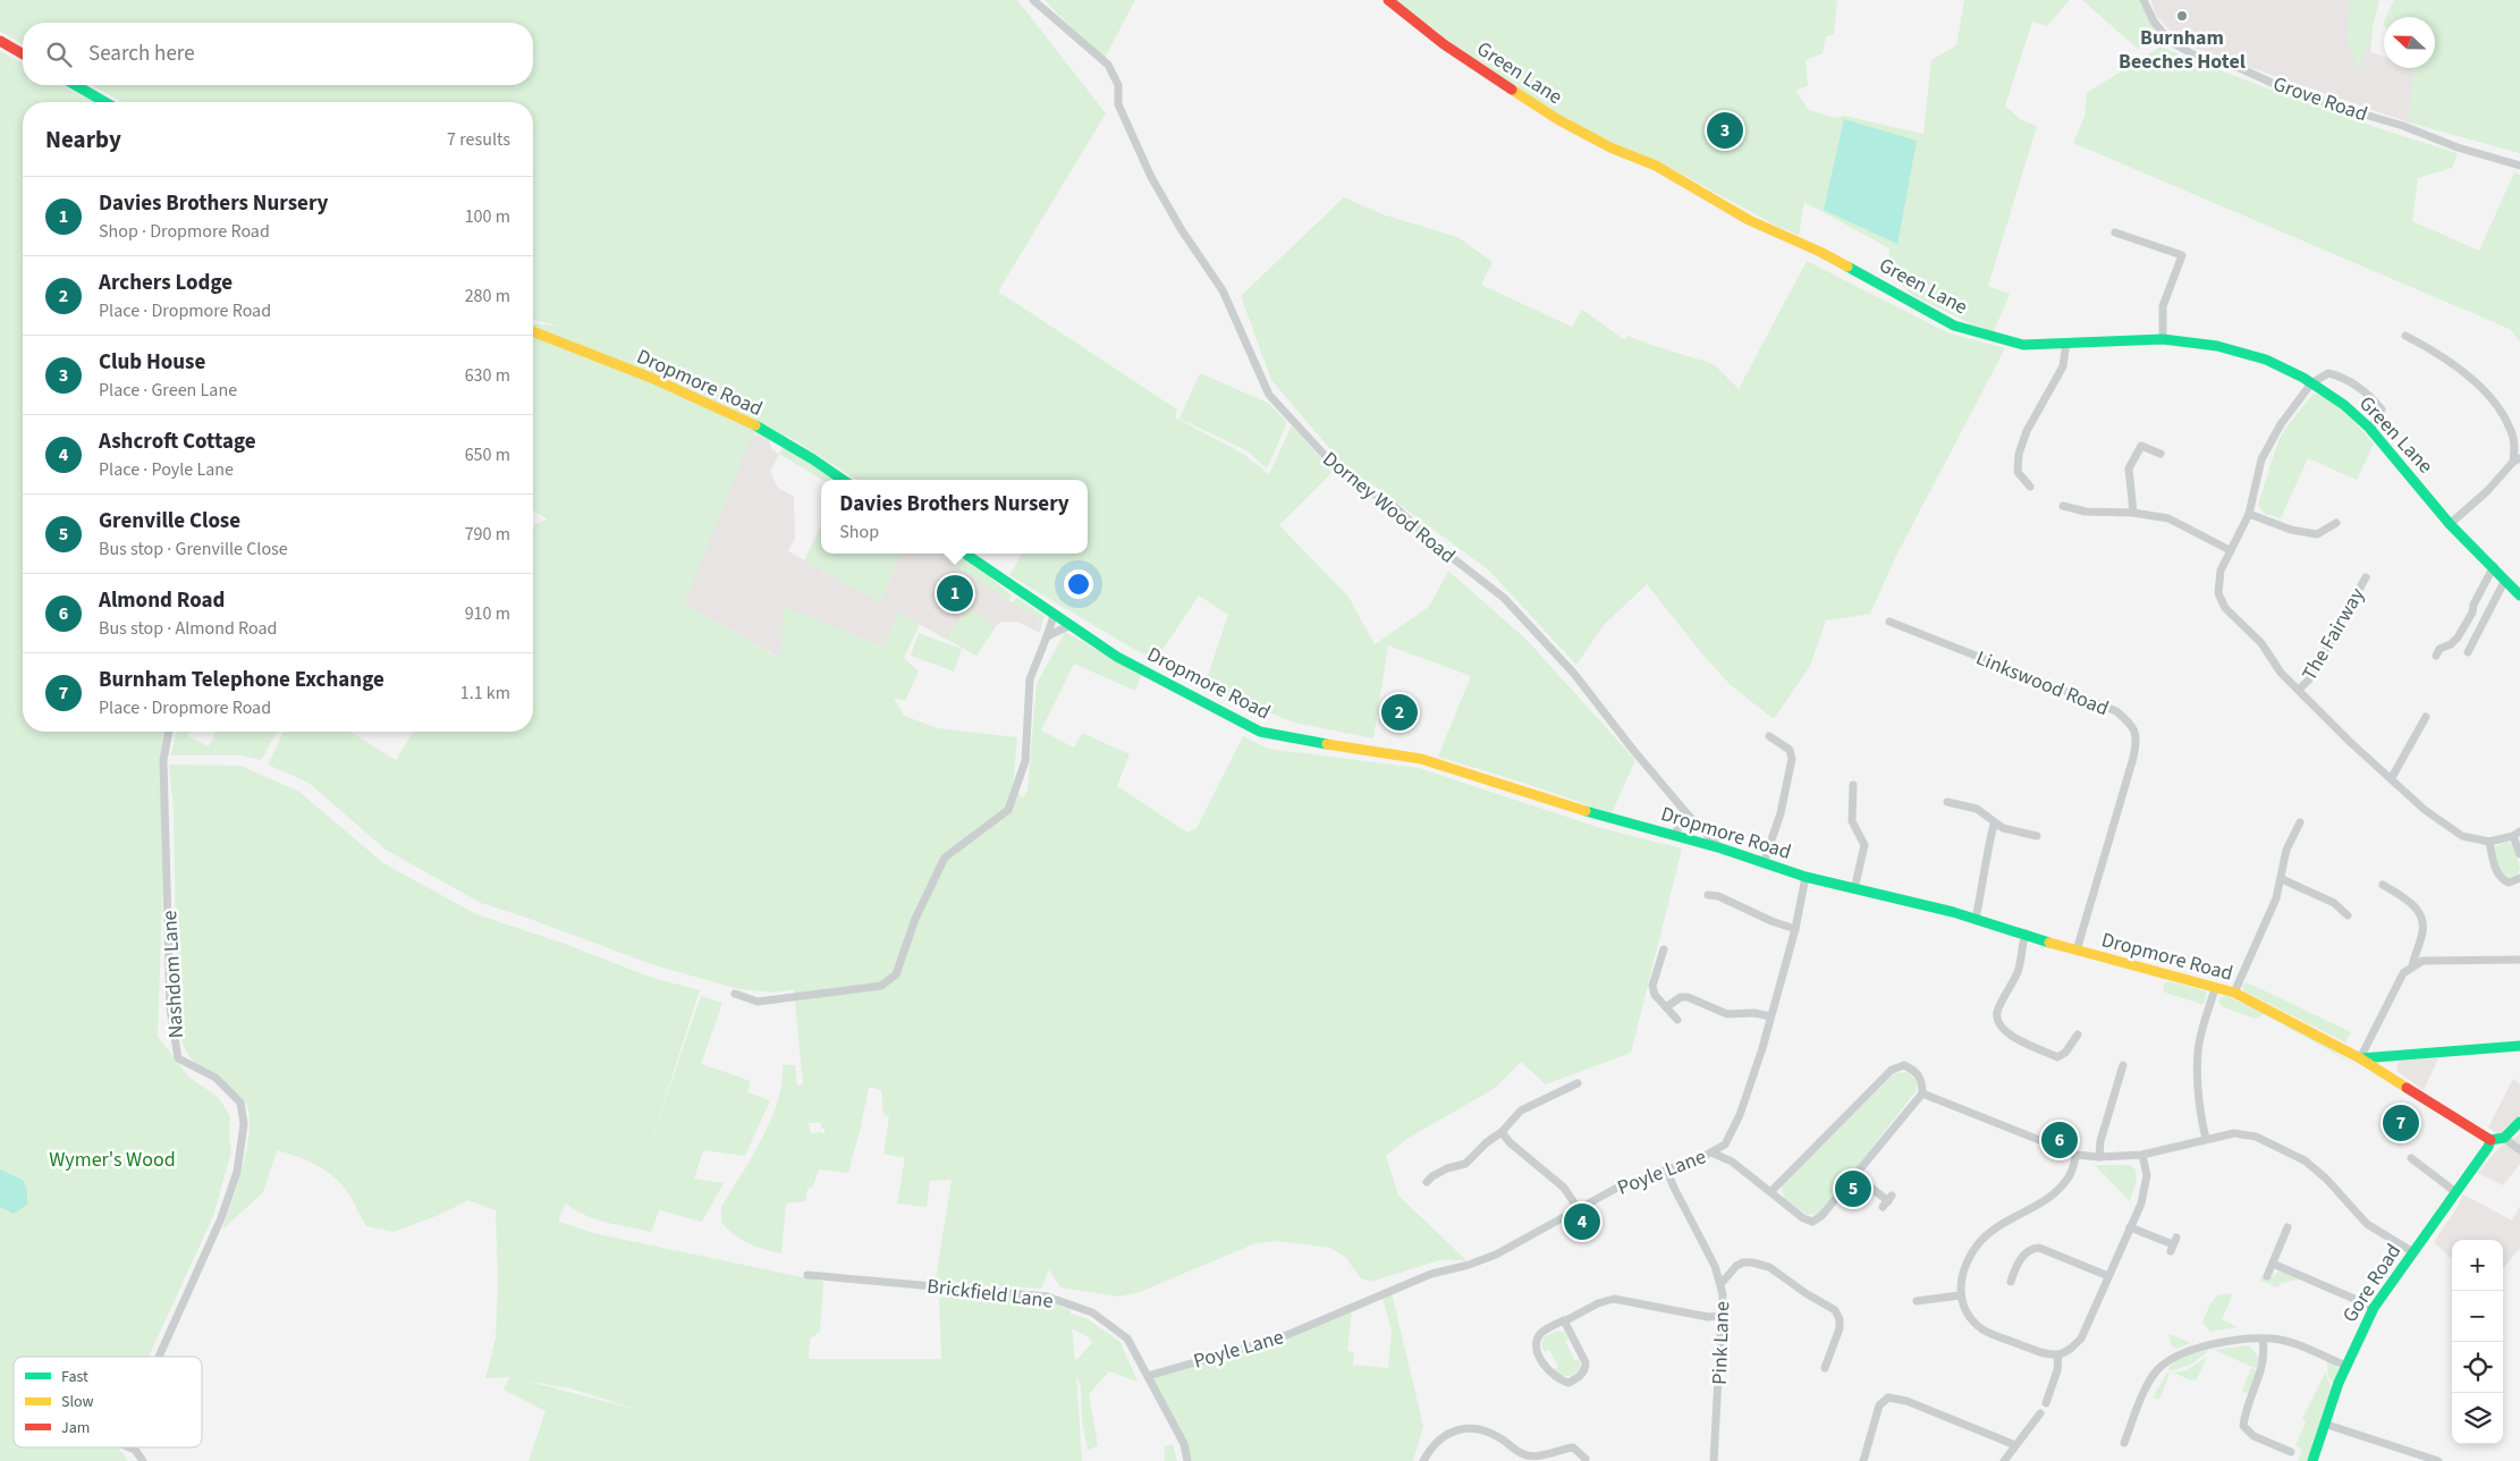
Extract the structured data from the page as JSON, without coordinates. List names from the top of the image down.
{
  "streets": {
    "street": [
      "Green Lane",
      "Grove Road",
      "Dropmore Road",
      "Dorney Wood Road",
      "The Fairway",
      "Linkswood Road",
      "Nashdom Lane",
      "Poyle Lane",
      "Gore Road",
      "Brickfield Lane",
      "Pink Lane"
    ]
  },
  "crossings": [
    ["Green Lane", "The Fairway"],
    ["Dropmore Road", "Dorney Wood Road"],
    ["Dropmore Road", "Linkswood Road"],
    ["Dropmore Road", "Poyle Lane"],
    ["Dropmore Road", "Gore Road"],
    ["Poyle Lane", "Brickfield Lane"],
    ["Poyle Lane", "Pink Lane"]
  ],
  "parks": ["Wymer's Wood"],
  "places": ["Burnham Beeches Hotel"],
  "legend": ["Fast", "Slow", "Jam"],
  "north": "left",
  "page": {
    "search": "Search here",
    "heading": ["Nearby", "7 results"],
    "pins": [
      "3",
      "1",
      "2",
      "7",
      "6",
      "5",
      "4"
    ],
    "list": [
      {
        "mark": "1",
        "name": "Davies Brothers Nursery",
        "note": "Shop · Dropmore Road",
        "value": "100 m"
      },
      {
        "mark": "2",
        "name": "Archers Lodge",
        "note": "Place · Dropmore Road",
        "value": "280 m"
      },
      {
        "mark": "3",
        "name": "Club House",
        "note": "Place · Green Lane",
        "value": "630 m"
      },
      {
        "mark": "4",
        "name": "Ashcroft Cottage",
        "note": "Place · Poyle Lane",
        "value": "650 m"
      },
      {
        "mark": "5",
        "name": "Grenville Close",
        "note": "Bus stop · Grenville Close",
        "value": "790 m"
      },
      {
        "mark": "6",
        "name": "Almond Road",
        "note": "Bus stop · Almond Road",
        "value": "910 m"
      },
      {
        "mark": "7",
        "name": "Burnham Telephone Exchange",
        "note": "Place · Dropmore Road",
        "value": "1.1 km"
      }
    ],
    "popup": ["Davies Brothers Nursery", "Shop"],
    "map_buttons": ["+", "−"]
  }
}
